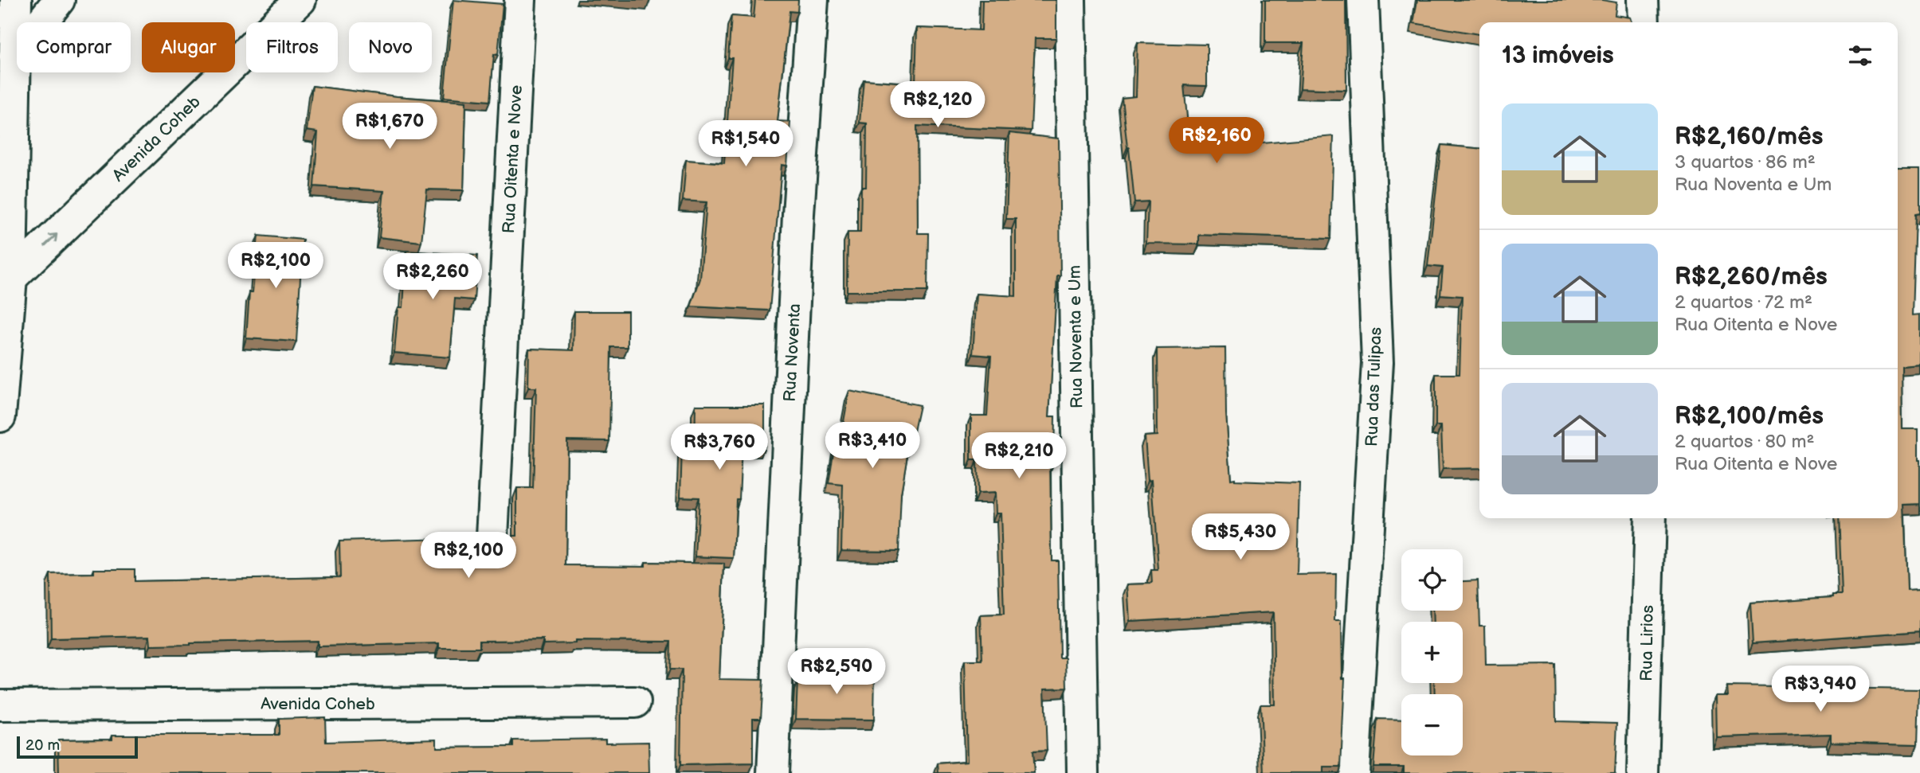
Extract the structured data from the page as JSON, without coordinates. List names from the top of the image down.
{
  "streets": {
    "street": [
      "Avenida Coheb",
      "Rua Oitenta e Nove",
      "Rua Noventa e Um",
      "Rua Noventa",
      "Rua das Tulipas",
      "Rua Lirios"
    ]
  },
  "one_way": ["Avenida Coheb"],
  "scale_bar": "20 m",
  "page": {
    "chip": [
      "Comprar",
      "Alugar",
      "Filtros",
      "Novo"
    ],
    "heading": "13 imóveis",
    "price": [
      "R$2,120",
      "R$1,670",
      "R$2,160",
      "R$1,540",
      "R$2,100",
      "R$2,260",
      "R$3,410",
      "R$3,760",
      "R$2,210",
      "R$5,430",
      "R$2,100",
      "R$2,590",
      "R$3,940"
    ],
    "list": [
      {
        "name": "R$2,160/mês",
        "note": "3 quartos · 86 m² · Rua Noventa e Um"
      },
      {
        "name": "R$2,260/mês",
        "note": "2 quartos · 72 m² · Rua Oitenta e Nove"
      },
      {
        "name": "R$2,100/mês",
        "note": "2 quartos · 80 m² · Rua Oitenta e Nove"
      }
    ],
    "map_buttons": ["+", "−"],
    "scale": "20 m"
  }
}
